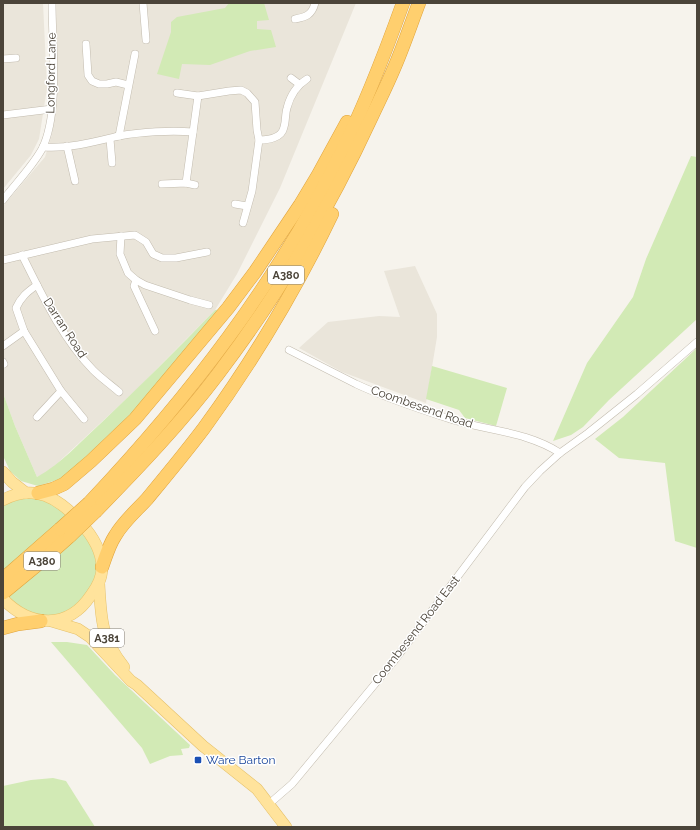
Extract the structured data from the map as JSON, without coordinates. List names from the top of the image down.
{
  "streets": {
    "highway": ["A380"],
    "main road": ["A381"],
    "street": [
      "Longford Lane",
      "Darran Road",
      "Coombesend Road",
      "Coombesend Road East"
    ]
  },
  "crossings": [
    ["Coombesend Road", "Coombesend Road East"],
    ["Coombesend Road East", "A381"]
  ],
  "places": {
    "transit": ["Ware Barton"]
  }
}
